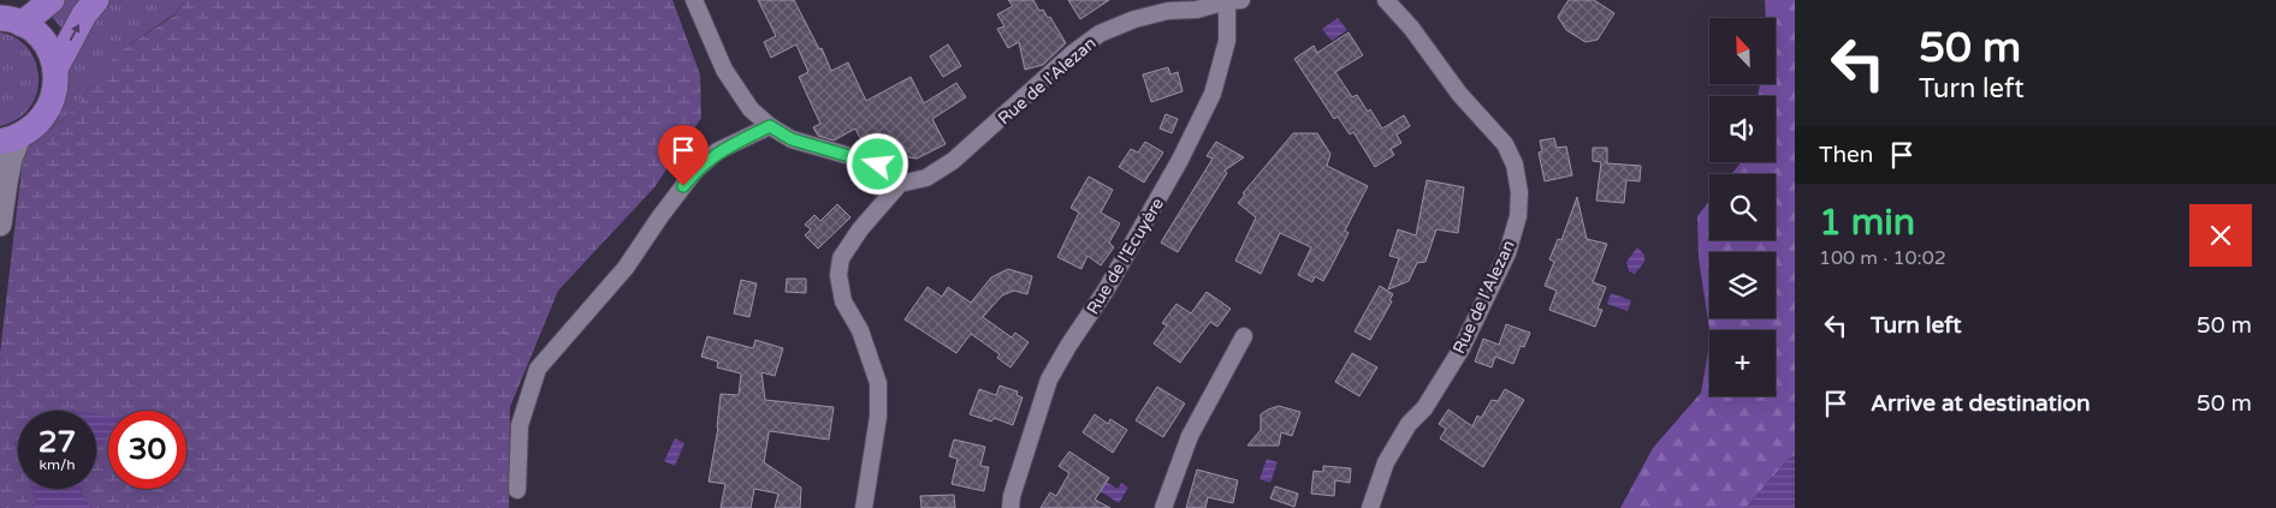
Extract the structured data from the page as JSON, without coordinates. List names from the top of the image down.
{
  "streets": {
    "street": ["Rue de l'Alezan", "Rue de l'Ecuyère"]
  },
  "crossings": [
    ["Rue de l'Alezan", "Rue de l'Ecuyère"]
  ],
  "north": "top left",
  "page": {
    "turn": ["50 m", "Turn left"],
    "map_buttons": "+",
    "then": "Then",
    "heading": ["1 min", "100 m · 10:02"],
    "list": [
      {
        "name": "Turn left",
        "value": "50 m"
      },
      {
        "name": "Arrive at destination",
        "value": "50 m"
      }
    ],
    "speed": "27 km/h",
    "limit": "30"
  }
}
